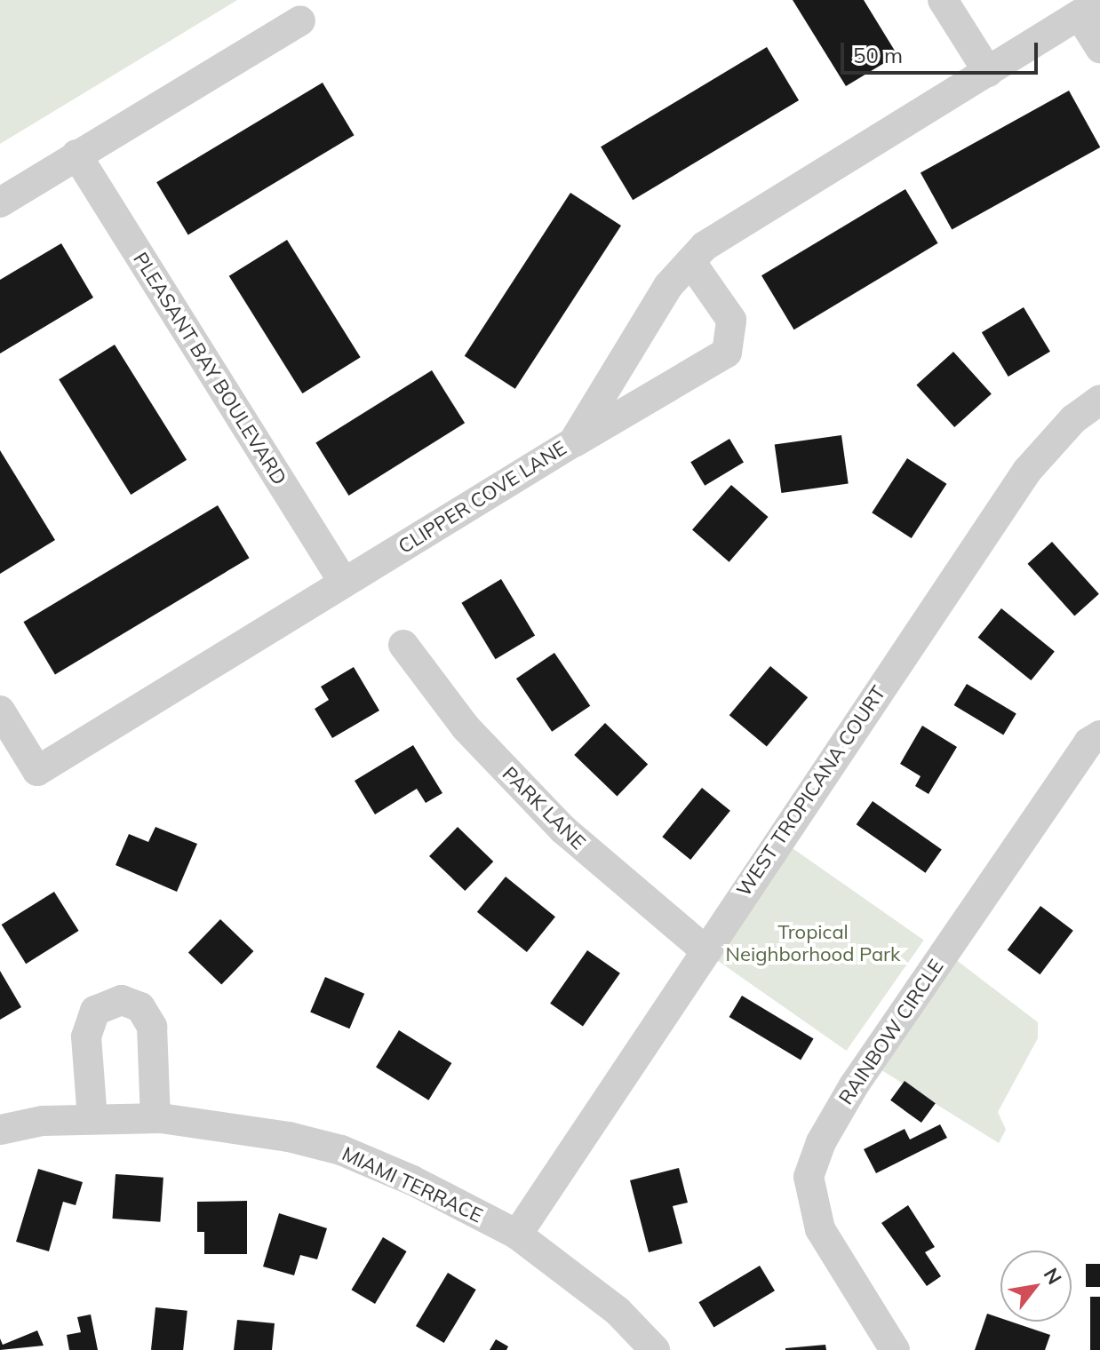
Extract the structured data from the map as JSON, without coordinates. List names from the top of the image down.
{
  "streets": {
    "street": [
      "PLEASANT BAY BOULEVARD",
      "CLIPPER COVE LANE",
      "WEST TROPICANA COURT",
      "PARK LANE",
      "RAINBOW CIRCLE",
      "MIAMI TERRACE"
    ]
  },
  "crossings": [
    ["PLEASANT BAY BOULEVARD", "CLIPPER COVE LANE"],
    ["WEST TROPICANA COURT", "PARK LANE"],
    ["WEST TROPICANA COURT", "MIAMI TERRACE"]
  ],
  "parks": ["Tropical Neighborhood Park"],
  "scale_bar": "50 m",
  "north": "top right"
}
